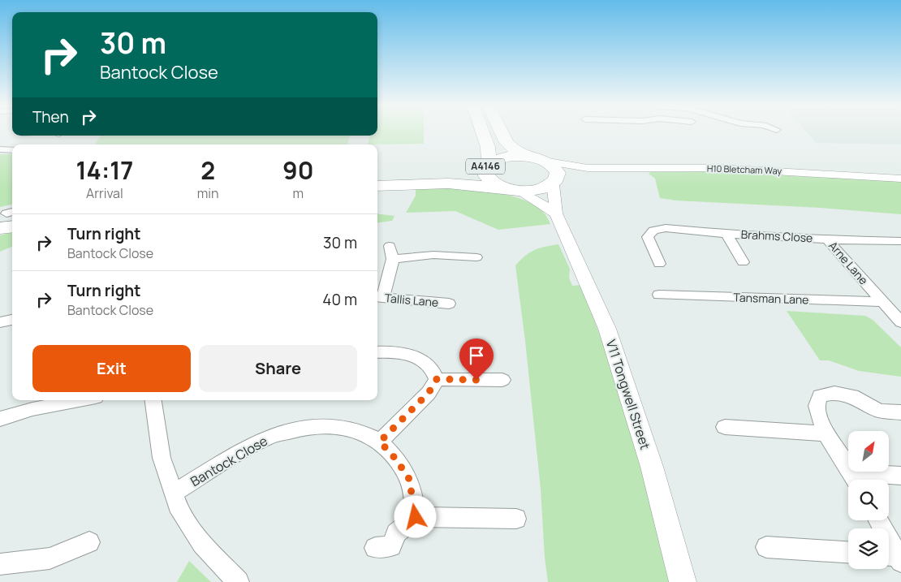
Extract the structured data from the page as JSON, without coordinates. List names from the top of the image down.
{
  "streets": {
    "highway": ["A4146"],
    "street": [
      "H10 Bletcham Way",
      "Brahms Close",
      "Arne Lane",
      "Tansman Lane",
      "Tallis Lane",
      "V11 Tongwell Street",
      "Bantock Close"
    ]
  },
  "crossings": [
    ["A4146", "H10 Bletcham Way"],
    ["A4146", "V11 Tongwell Street"],
    ["H10 Bletcham Way", "V11 Tongwell Street"],
    ["Brahms Close", "Arne Lane"],
    ["Arne Lane", "Tansman Lane"]
  ],
  "north": "top right",
  "page": {
    "turn": ["30 m", "Bantock Close"],
    "then": "Then",
    "eta": [
      "14:17",
      "Arrival",
      "2",
      "min",
      "90",
      "m"
    ],
    "list": [
      {
        "name": "Turn right",
        "note": "Bantock Close",
        "value": "30 m"
      },
      {
        "name": "Turn right",
        "note": "Bantock Close",
        "value": "40 m"
      }
    ],
    "buttons": ["Exit", "Share"]
  }
}
